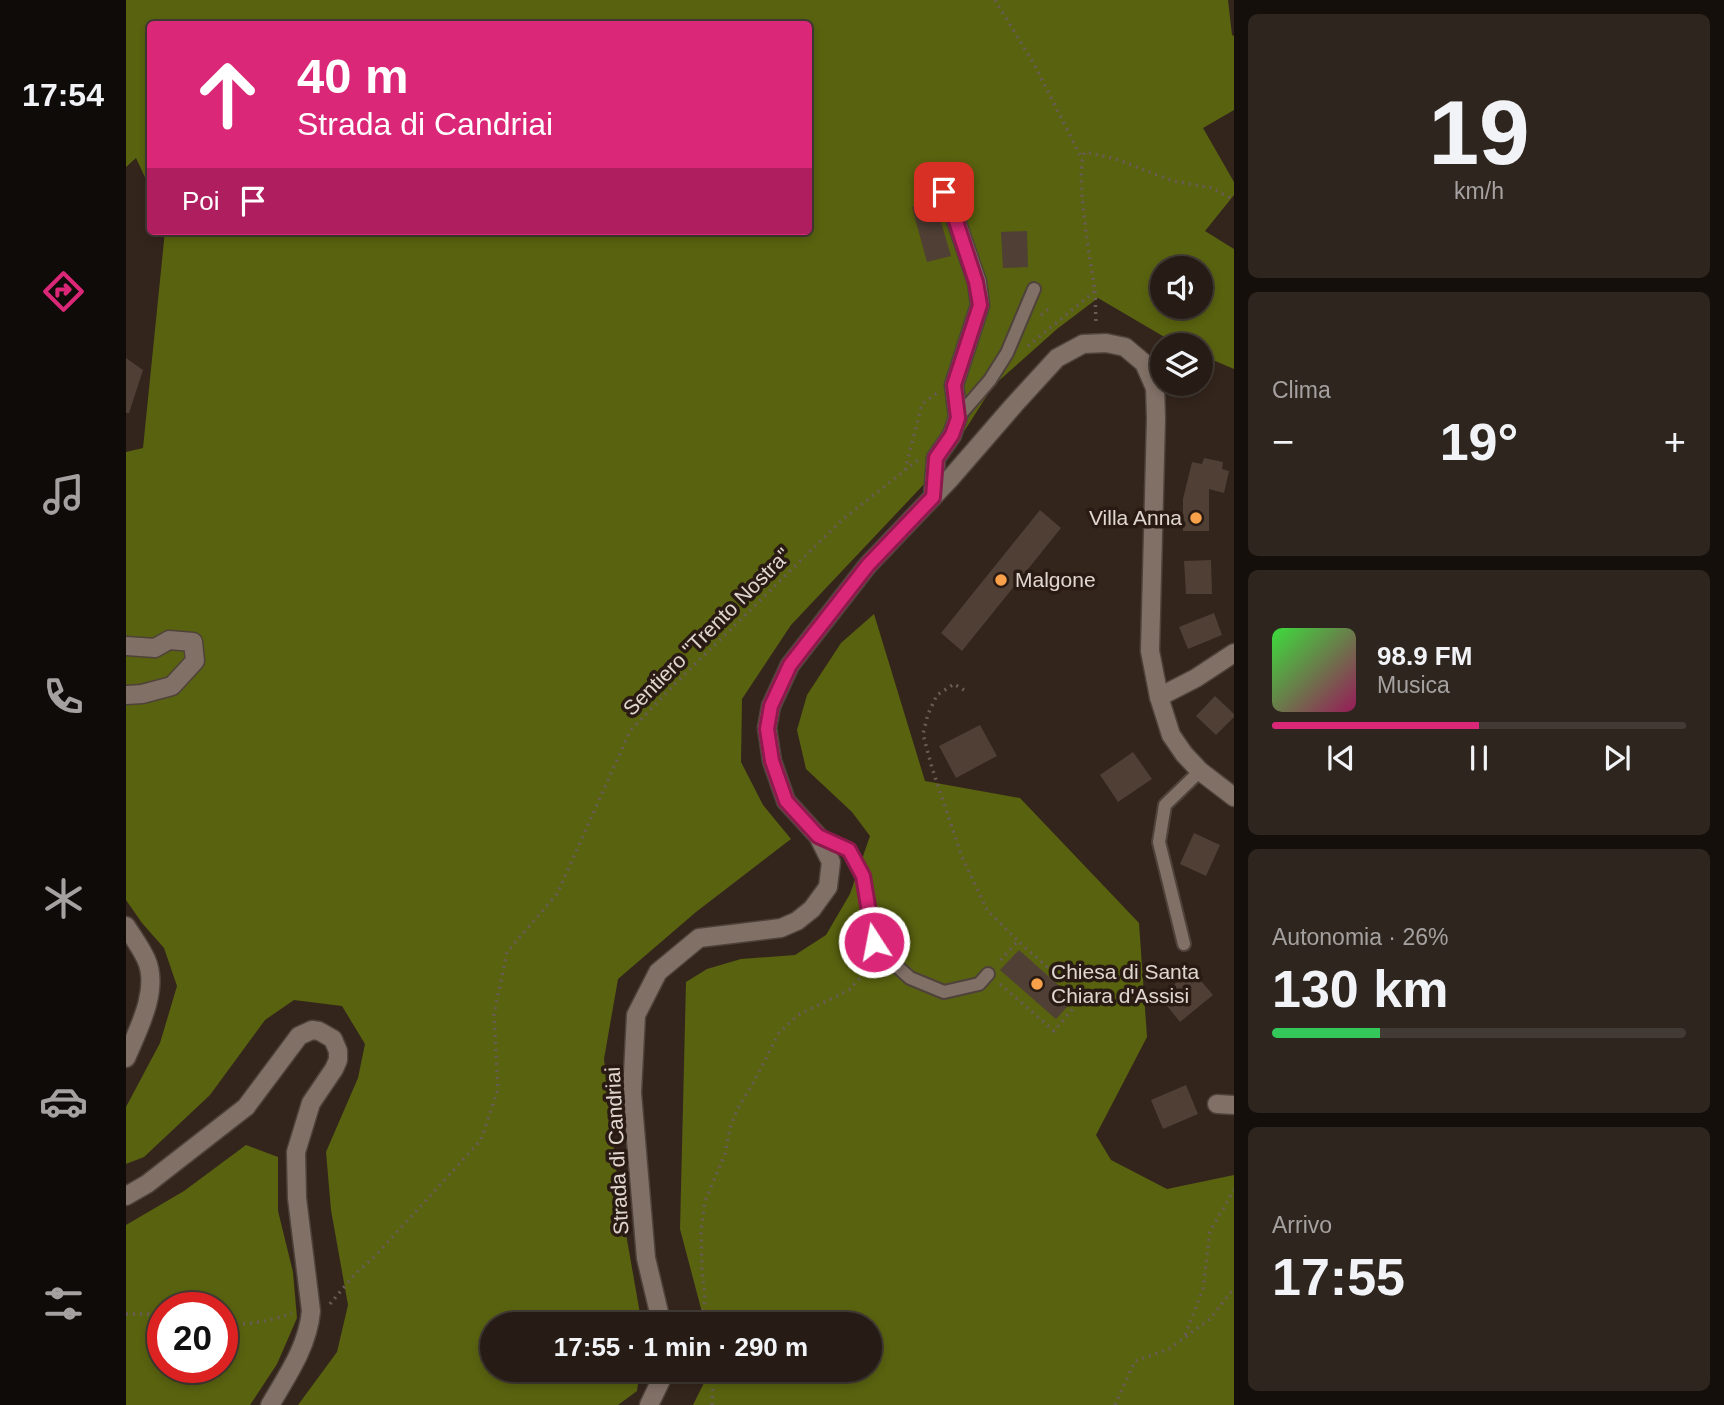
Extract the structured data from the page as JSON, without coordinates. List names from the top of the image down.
{
  "streets": {
    "main road": ["Strada di Candriai"],
    "path": ["Sentiero \"Trento Nostra\""]
  },
  "places": ["Villa Anna", "Malgone", "Chiesa di Santa Chiara d'Assisi"],
  "page": {
    "tabs": "17:54",
    "tile": [
      ["19", "km/h"],
      "Clima",
      ["Autonomia · 26%", "130 km"],
      ["Arrivo", "17:55"]
    ],
    "turn": ["40 m", "Strada di Candriai"],
    "then": "Poi",
    "heat": ["−", "19°", "+"],
    "song": ["98.9 FM", "Musica"],
    "limit": "20",
    "trip": "17:55 · 1 min · 290 m"
  }
}
